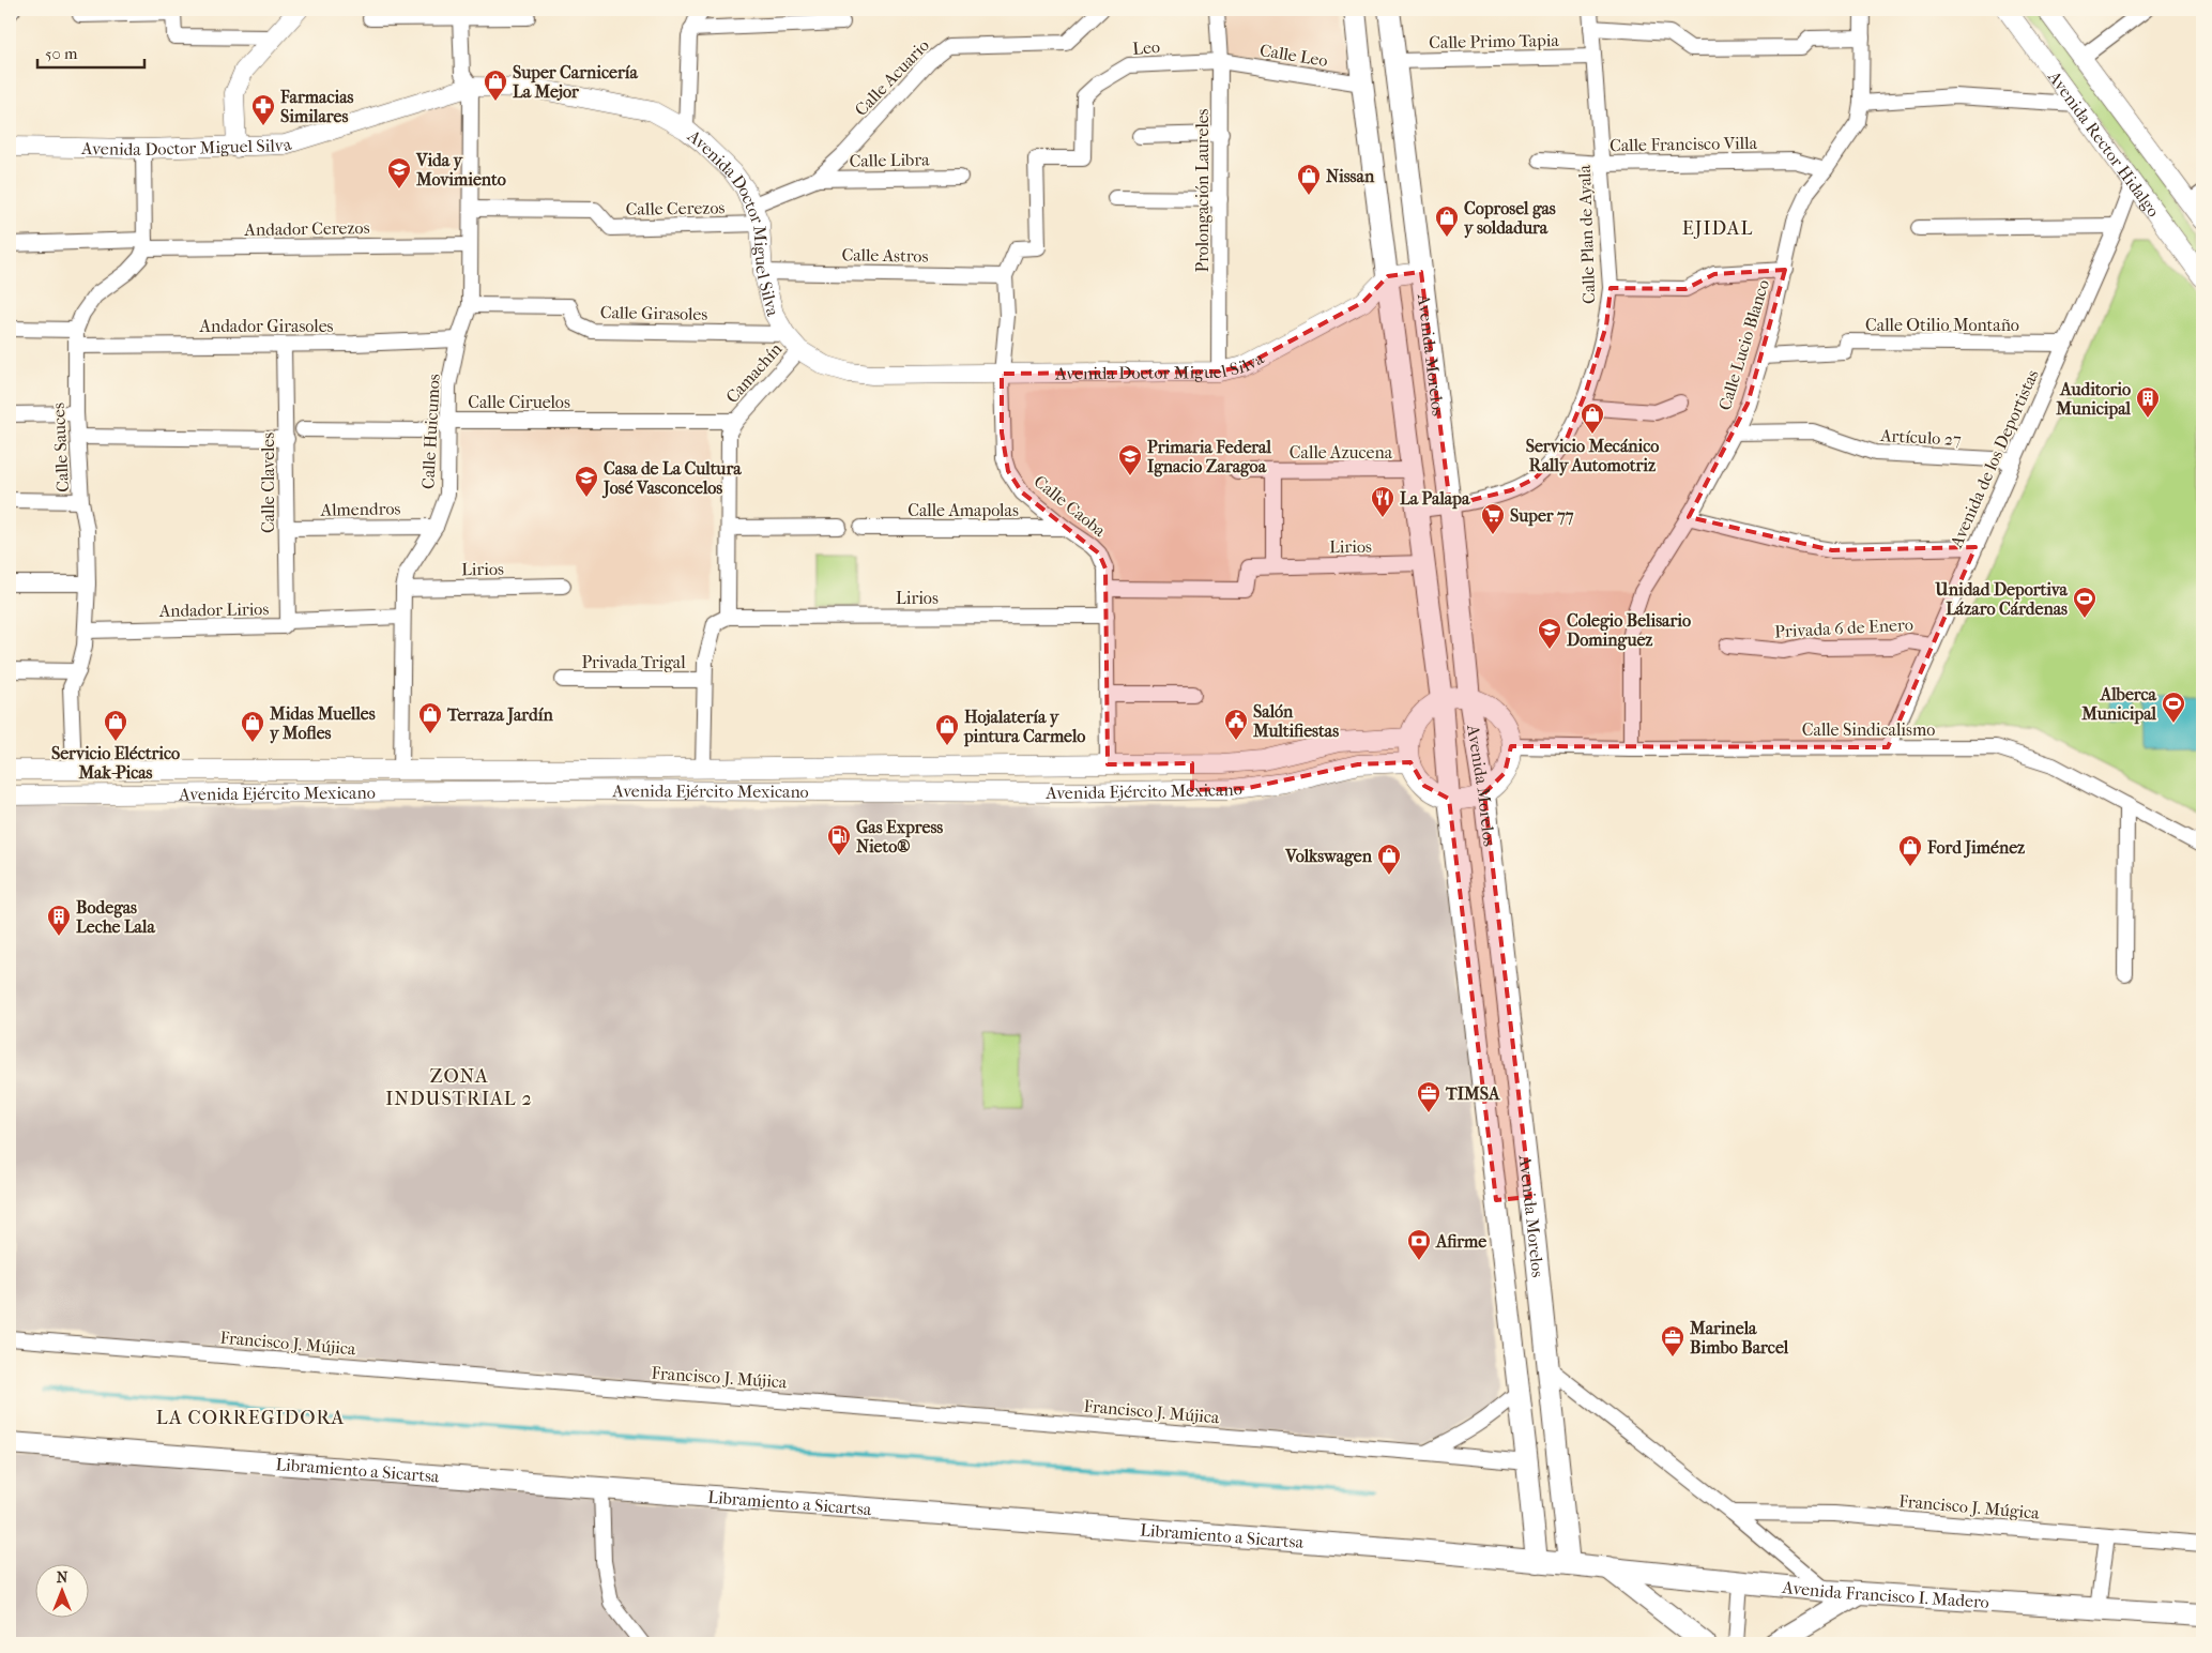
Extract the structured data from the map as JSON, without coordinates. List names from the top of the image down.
{
  "streets": {
    "main road": ["Avenida Morelos", "Libramiento a Sicartsa", "Avenida Francisco I. Madero"],
    "street": [
      "Calle Primo Tapia",
      "Leo",
      "Calle Leo",
      "Calle Acuario",
      "Avenida Doctor Miguel Silva",
      "Calle Francisco Villa",
      "Avenida Rector Hidalgo",
      "Calle Libra",
      "Prolongación Laureles",
      "Calle Cerezos",
      "Andador Cerezos",
      "Calle Plan de Ayala",
      "Calle Astros",
      "Calle Girasoles",
      "Calle Otilio Montaño",
      "Andador Girasoles",
      "Calle Lucio Blanco",
      "Camachín",
      "Calle Ciruelos",
      "Calle Huicumos",
      "Artículo 27",
      "Calle Sauces",
      "Calle Azucena",
      "Avenida de los Deportistas",
      "Calle Claveles",
      "Calle Caoba",
      "Almendros",
      "Calle Amapolas",
      "Lirios",
      "Andador Lirios",
      "Privada 6 de Enero",
      "Privada Trigal",
      "Calle Sindicalismo",
      "Avenida Ejército Mexicano",
      "Francisco J. Mújica",
      "Francisco J. Múgica"
    ]
  },
  "crossings": [
    ["Calle Primo Tapia", "Calle Plan de Ayala"],
    ["Calle Primo Tapia", "Avenida Morelos"],
    ["Leo", "Calle Leo"],
    ["Leo", "Prolongación Laureles"],
    ["Leo", "Calle Astros"],
    ["Leo", "Calle Caoba"],
    ["Calle Leo", "Prolongación Laureles"],
    ["Calle Leo", "Avenida Morelos"],
    ["Calle Acuario", "Avenida Doctor Miguel Silva"],
    ["Calle Acuario", "Calle Libra"],
    ["Avenida Doctor Miguel Silva", "Prolongación Laureles"],
    ["Avenida Doctor Miguel Silva", "Calle Cerezos"],
    ["Avenida Doctor Miguel Silva", "Calle Astros"],
    ["Avenida Doctor Miguel Silva", "Calle Girasoles"],
    ["Avenida Doctor Miguel Silva", "Avenida Morelos"],
    ["Avenida Doctor Miguel Silva", "Camachín"],
    ["Avenida Doctor Miguel Silva", "Calle Huicumos"],
    ["Avenida Doctor Miguel Silva", "Calle Caoba"],
    ["Calle Francisco Villa", "Calle Plan de Ayala"],
    ["Calle Francisco Villa", "Calle Lucio Blanco"],
    ["Avenida Rector Hidalgo", "Avenida de los Deportistas"],
    ["Calle Cerezos", "Calle Huicumos"],
    ["Andador Cerezos", "Calle Huicumos"],
    ["Andador Cerezos", "Calle Sauces"],
    ["Calle Plan de Ayala", "Avenida Morelos"],
    ["Calle Astros", "Calle Caoba"],
    ["Calle Girasoles", "Calle Huicumos"],
    ["Calle Otilio Montaño", "Calle Lucio Blanco"],
    ["Calle Otilio Montaño", "Avenida de los Deportistas"],
    ["Andador Girasoles", "Calle Huicumos"],
    ["Andador Girasoles", "Calle Sauces"],
    ["Andador Girasoles", "Calle Claveles"],
    ["Calle Lucio Blanco", "Artículo 27"],
    ["Calle Lucio Blanco", "Calle Sindicalismo"],
    ["Avenida Morelos", "Calle Azucena"],
    ["Avenida Morelos", "Lirios"],
    ["Avenida Morelos", "Francisco J. Mújica"],
    ["Avenida Morelos", "Libramiento a Sicartsa"],
    ["Avenida Morelos", "Avenida Francisco I. Madero"],
    ["Camachín", "Calle Ciruelos"],
    ["Calle Ciruelos", "Calle Huicumos"],
    ["Calle Huicumos", "Almendros"],
    ["Calle Huicumos", "Lirios"],
    ["Calle Huicumos", "Andador Lirios"],
    ["Calle Huicumos", "Avenida Ejército Mexicano"],
    ["Artículo 27", "Avenida de los Deportistas"],
    ["Calle Sauces", "Andador Lirios"],
    ["Calle Sauces", "Avenida Ejército Mexicano"],
    ["Avenida de los Deportistas", "Privada 6 de Enero"],
    ["Avenida de los Deportistas", "Calle Sindicalismo"],
    ["Calle Claveles", "Almendros"],
    ["Calle Claveles", "Andador Lirios"],
    ["Calle Caoba", "Calle Amapolas"],
    ["Calle Caoba", "Lirios"],
    ["Calle Caoba", "Avenida Ejército Mexicano"],
    ["Libramiento a Sicartsa", "Avenida Francisco I. Madero"]
  ],
  "districts": ["EJIDAL", "ZONA INDUSTRIAL 2", "LA CORREGIDORA"],
  "places": {
    "shop": [
      "Super Carnicería La Mejor",
      "Nissan",
      "Coprosel gas y soldadura",
      "Servicio Mecánico Rally Automotriz",
      "Terraza Jardín",
      "Servicio Eléctrico Mak-Picas",
      "Midas Muelles y Mofles",
      "Hojalatería y pintura Carmelo",
      "Ford Jiménez",
      "Volkswagen"
    ],
    "pharmacy": ["Farmacias Similares"],
    "school or university": [
      "Vida y Movimiento",
      "Primaria Federal Ignacio Zaragoa",
      "Casa de La Cultura José Vasconcelos",
      "Colegio Belisario Dominguez"
    ],
    "building": ["Auditorio Municipal", "Bodegas Leche Lala"],
    "restaurant": ["La Palapa"],
    "supermarket": ["Super 77"],
    "sports": ["Unidad Deportiva Lázaro Cárdenas", "Alberca Municipal"],
    "public building": ["Salón Multifiestas"],
    "fuel station": ["Gas Express Nieto®"],
    "office": ["TIMSA", "Marinela Bimbo Barcel"],
    "bank": ["Afirme"]
  },
  "scale_bar": "50 m",
  "north": "top"
}
